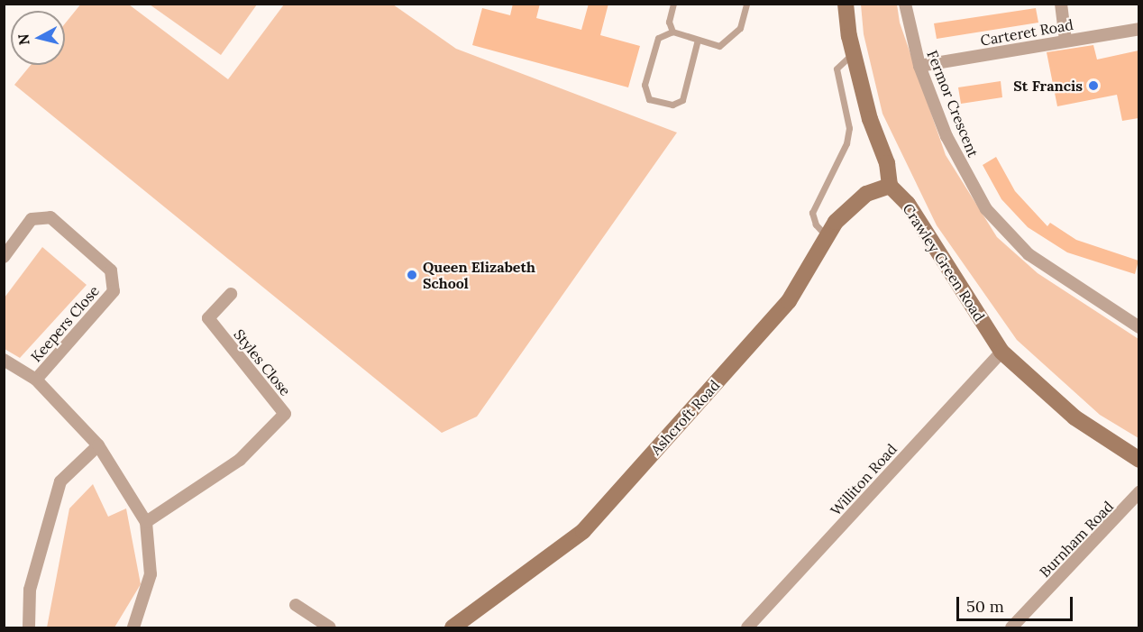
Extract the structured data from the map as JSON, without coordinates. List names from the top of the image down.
{
  "streets": {
    "street": [
      "Carteret Road",
      "Fermor Crescent",
      "Crawley Green Road",
      "Keepers Close",
      "Styles Close",
      "Ashcroft Road",
      "Williton Road",
      "Burnham Road"
    ]
  },
  "crossings": [
    ["Carteret Road", "Fermor Crescent"],
    ["Crawley Green Road", "Ashcroft Road"],
    ["Crawley Green Road", "Williton Road"]
  ],
  "places": ["St Francis", "Queen Elizabeth School"],
  "scale_bar": "50 m",
  "north": "left"
}
